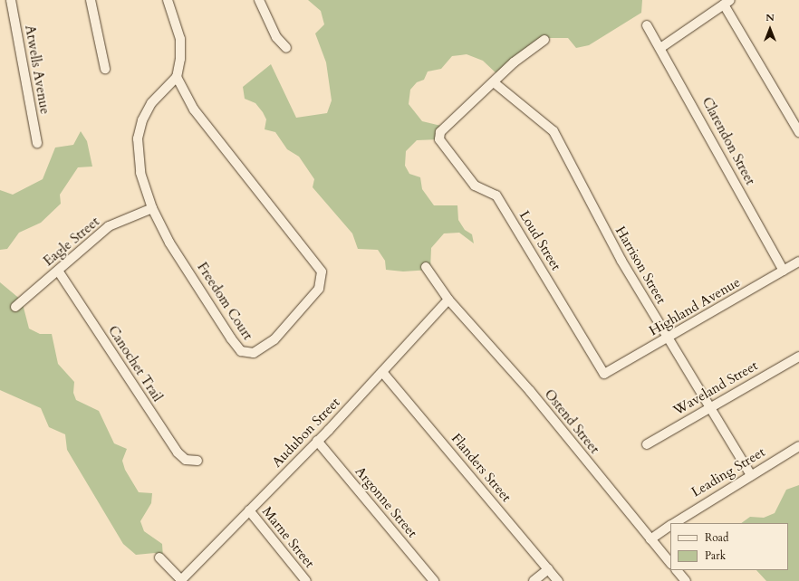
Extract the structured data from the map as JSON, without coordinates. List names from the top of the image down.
{
  "streets": {
    "street": [
      "Atwells Avenue",
      "Clarendon Street",
      "Loud Street",
      "Eagle Street",
      "Harrison Street",
      "Freedom Court",
      "Highland Avenue",
      "Canochet Trail",
      "Waveland Street",
      "Ostend Street",
      "Audubon Street",
      "Flanders Street",
      "Leading Street",
      "Argonne Street",
      "Marne Street"
    ]
  },
  "crossings": [
    ["Clarendon Street", "Highland Avenue"],
    ["Loud Street", "Harrison Street"],
    ["Loud Street", "Highland Avenue"],
    ["Eagle Street", "Freedom Court"],
    ["Eagle Street", "Canochet Trail"],
    ["Harrison Street", "Highland Avenue"],
    ["Harrison Street", "Waveland Street"],
    ["Harrison Street", "Leading Street"],
    ["Ostend Street", "Audubon Street"],
    ["Ostend Street", "Leading Street"],
    ["Audubon Street", "Flanders Street"],
    ["Audubon Street", "Argonne Street"],
    ["Audubon Street", "Marne Street"]
  ],
  "legend": ["Road", "Park"],
  "north": "top"
}
